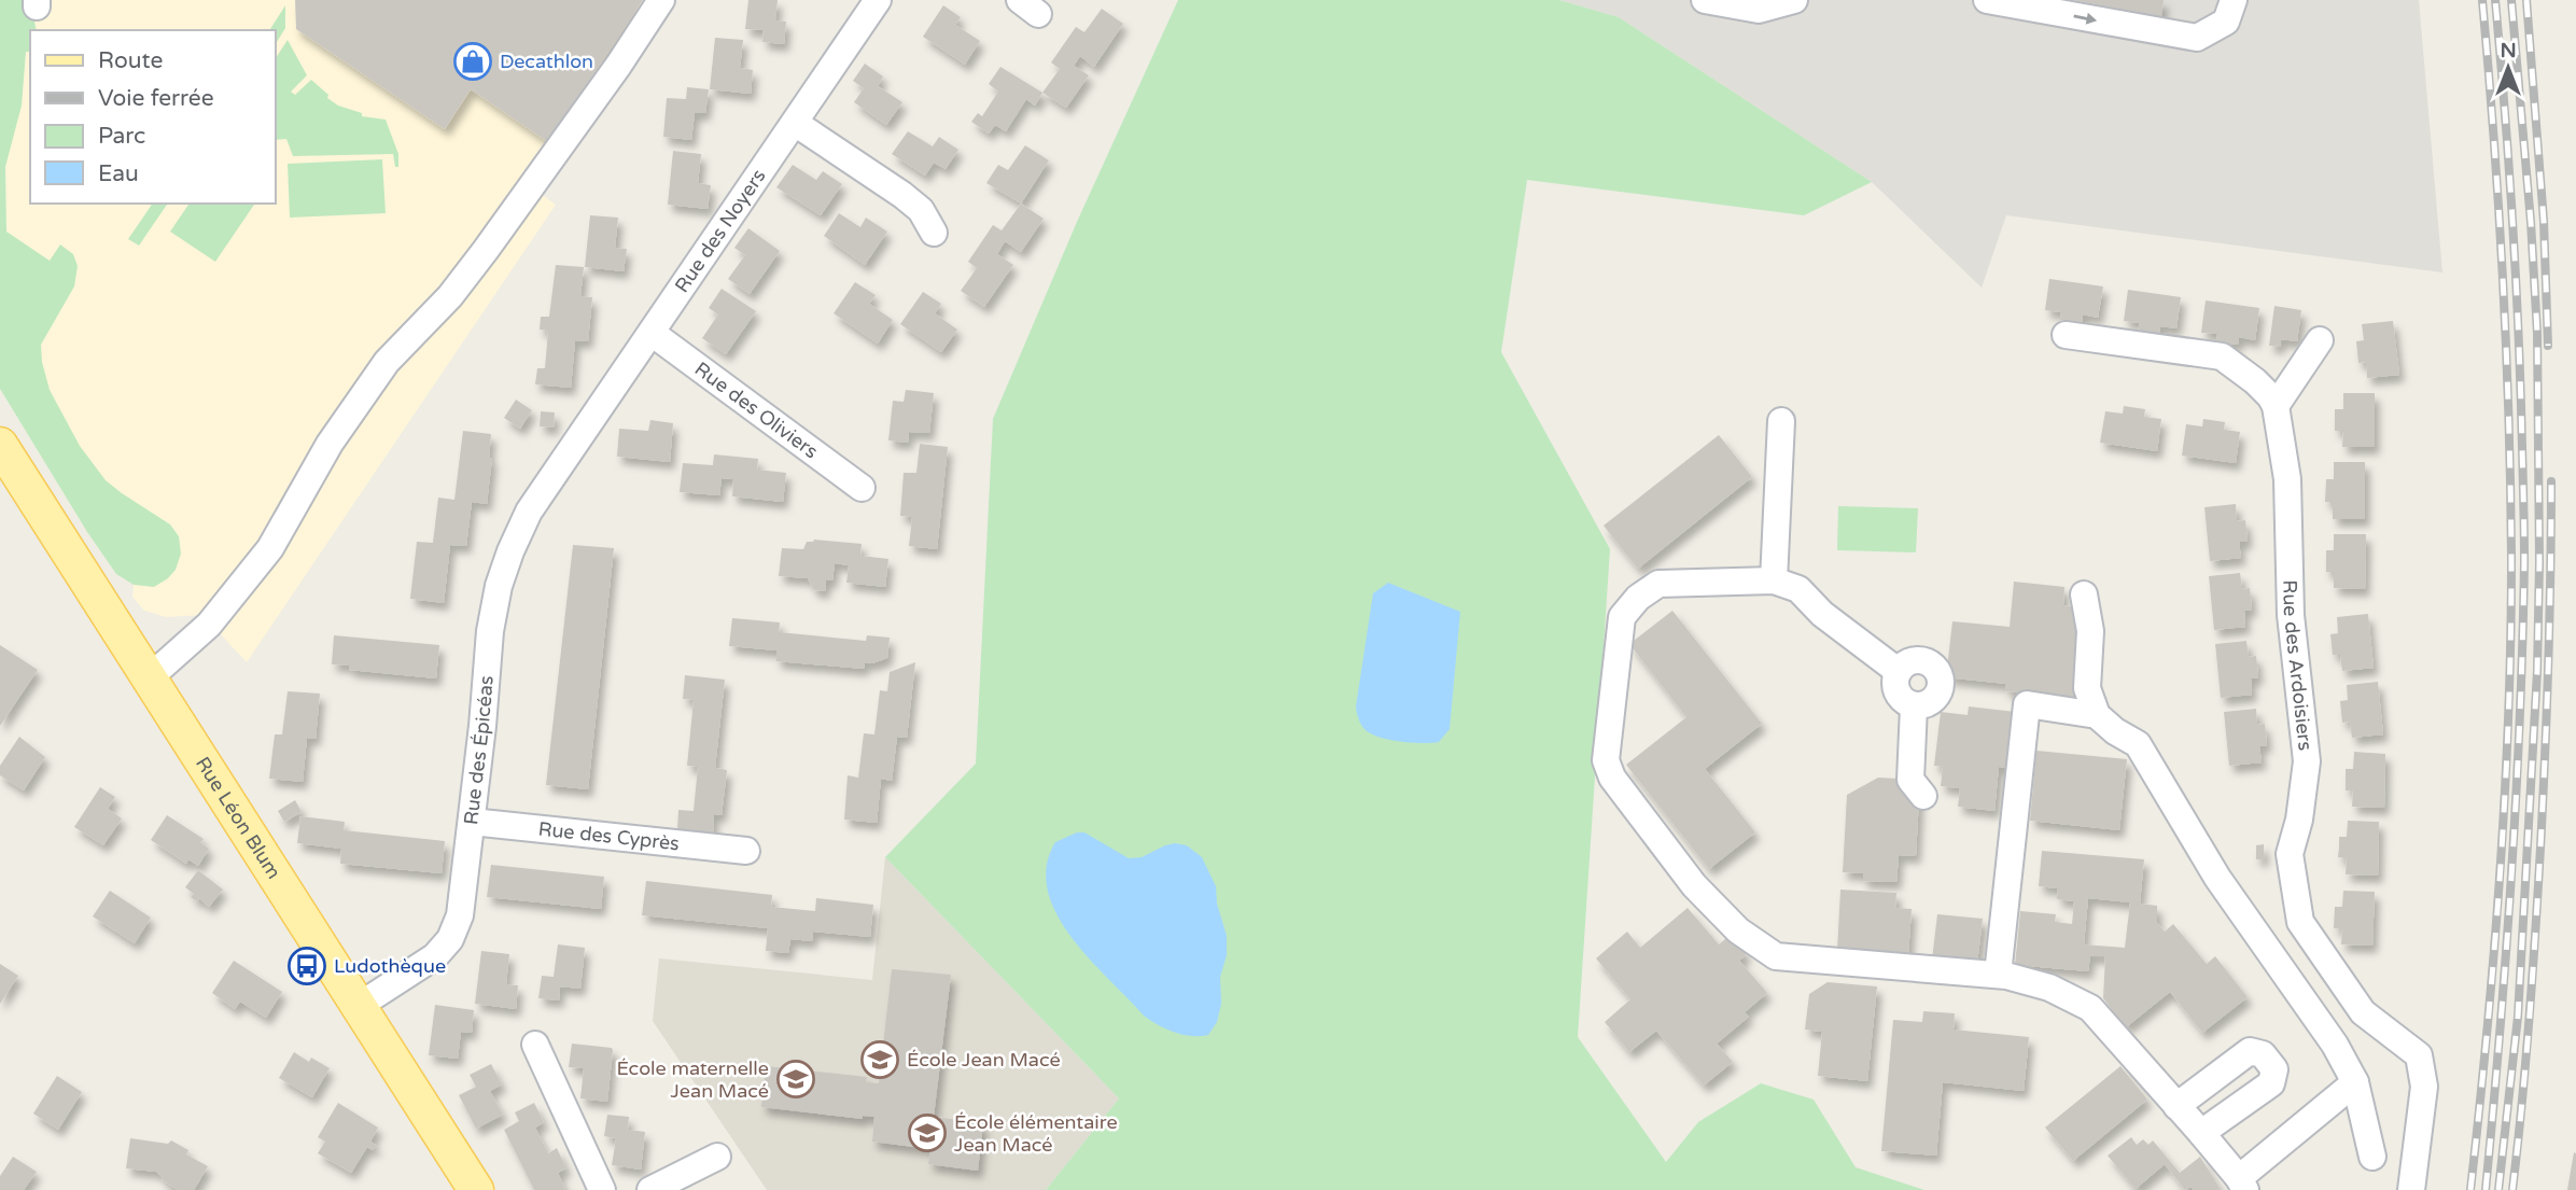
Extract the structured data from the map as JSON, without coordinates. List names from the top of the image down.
{
  "streets": {
    "main road": ["Rue Léon Blum"],
    "street": [
      "Rue des Noyers",
      "Rue des Oliviers",
      "Rue des Ardoisiers",
      "Rue des Épicéas",
      "Rue des Cyprès"
    ]
  },
  "crossings": [
    ["Rue des Noyers", "Rue des Oliviers"],
    ["Rue des Noyers", "Rue des Épicéas"],
    ["Rue des Épicéas", "Rue Léon Blum"],
    ["Rue des Épicéas", "Rue des Cyprès"]
  ],
  "places": {
    "shop": ["Decathlon"],
    "bus stop": ["Ludothèque"],
    "school or university": ["École Jean Macé", "École maternelle Jean Macé", "École élémentaire Jean Macé"]
  },
  "legend": [
    "Route",
    "Voie ferrée",
    "Parc",
    "Eau"
  ],
  "north": "top"
}
